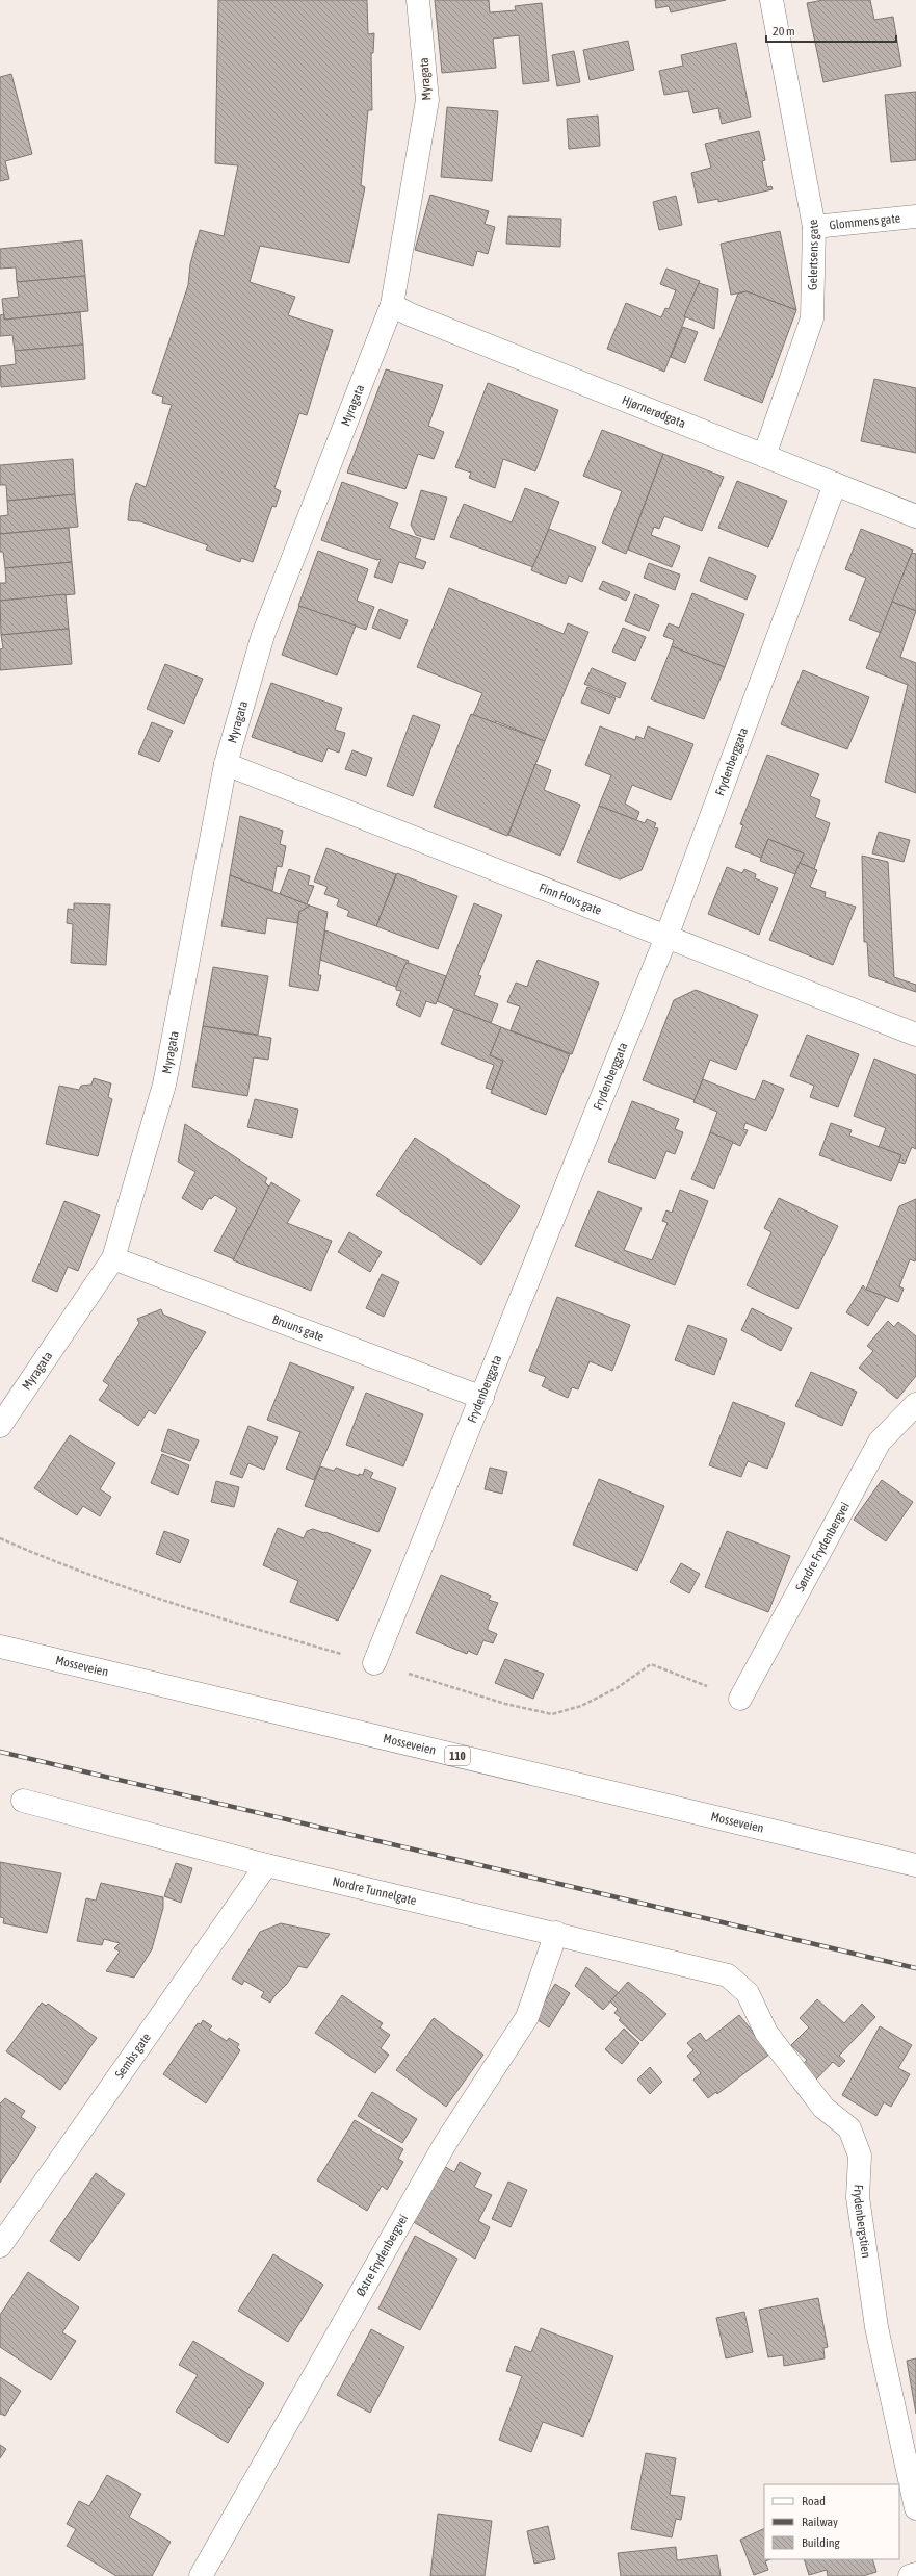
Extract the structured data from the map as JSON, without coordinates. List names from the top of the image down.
{
  "streets": {
    "main road": [
      "Myragata",
      "Glommens gate",
      "Gelertsens gate",
      "Hjørnerødgata",
      "Frydenberggata",
      "Finn Hovs gate",
      "Bruuns gate",
      "Søndre Frydenbergvei",
      "Mosseveien",
      "110",
      "Nordre Tunnelgate",
      "Sembs gate",
      "Frydenbergstien",
      "Østre Frydenbergvei"
    ]
  },
  "crossings": [
    ["Myragata", "Hjørnerødgata"],
    ["Myragata", "Finn Hovs gate"],
    ["Myragata", "Bruuns gate"],
    ["Glommens gate", "Gelertsens gate"],
    ["Gelertsens gate", "Hjørnerødgata"],
    ["Hjørnerødgata", "Frydenberggata"],
    ["Frydenberggata", "Finn Hovs gate"],
    ["Frydenberggata", "Bruuns gate"],
    ["Nordre Tunnelgate", "Sembs gate"],
    ["Nordre Tunnelgate", "Frydenbergstien"],
    ["Nordre Tunnelgate", "Østre Frydenbergvei"]
  ],
  "legend": ["Road", "Railway", "Building"],
  "scale_bar": "20 m"
}
